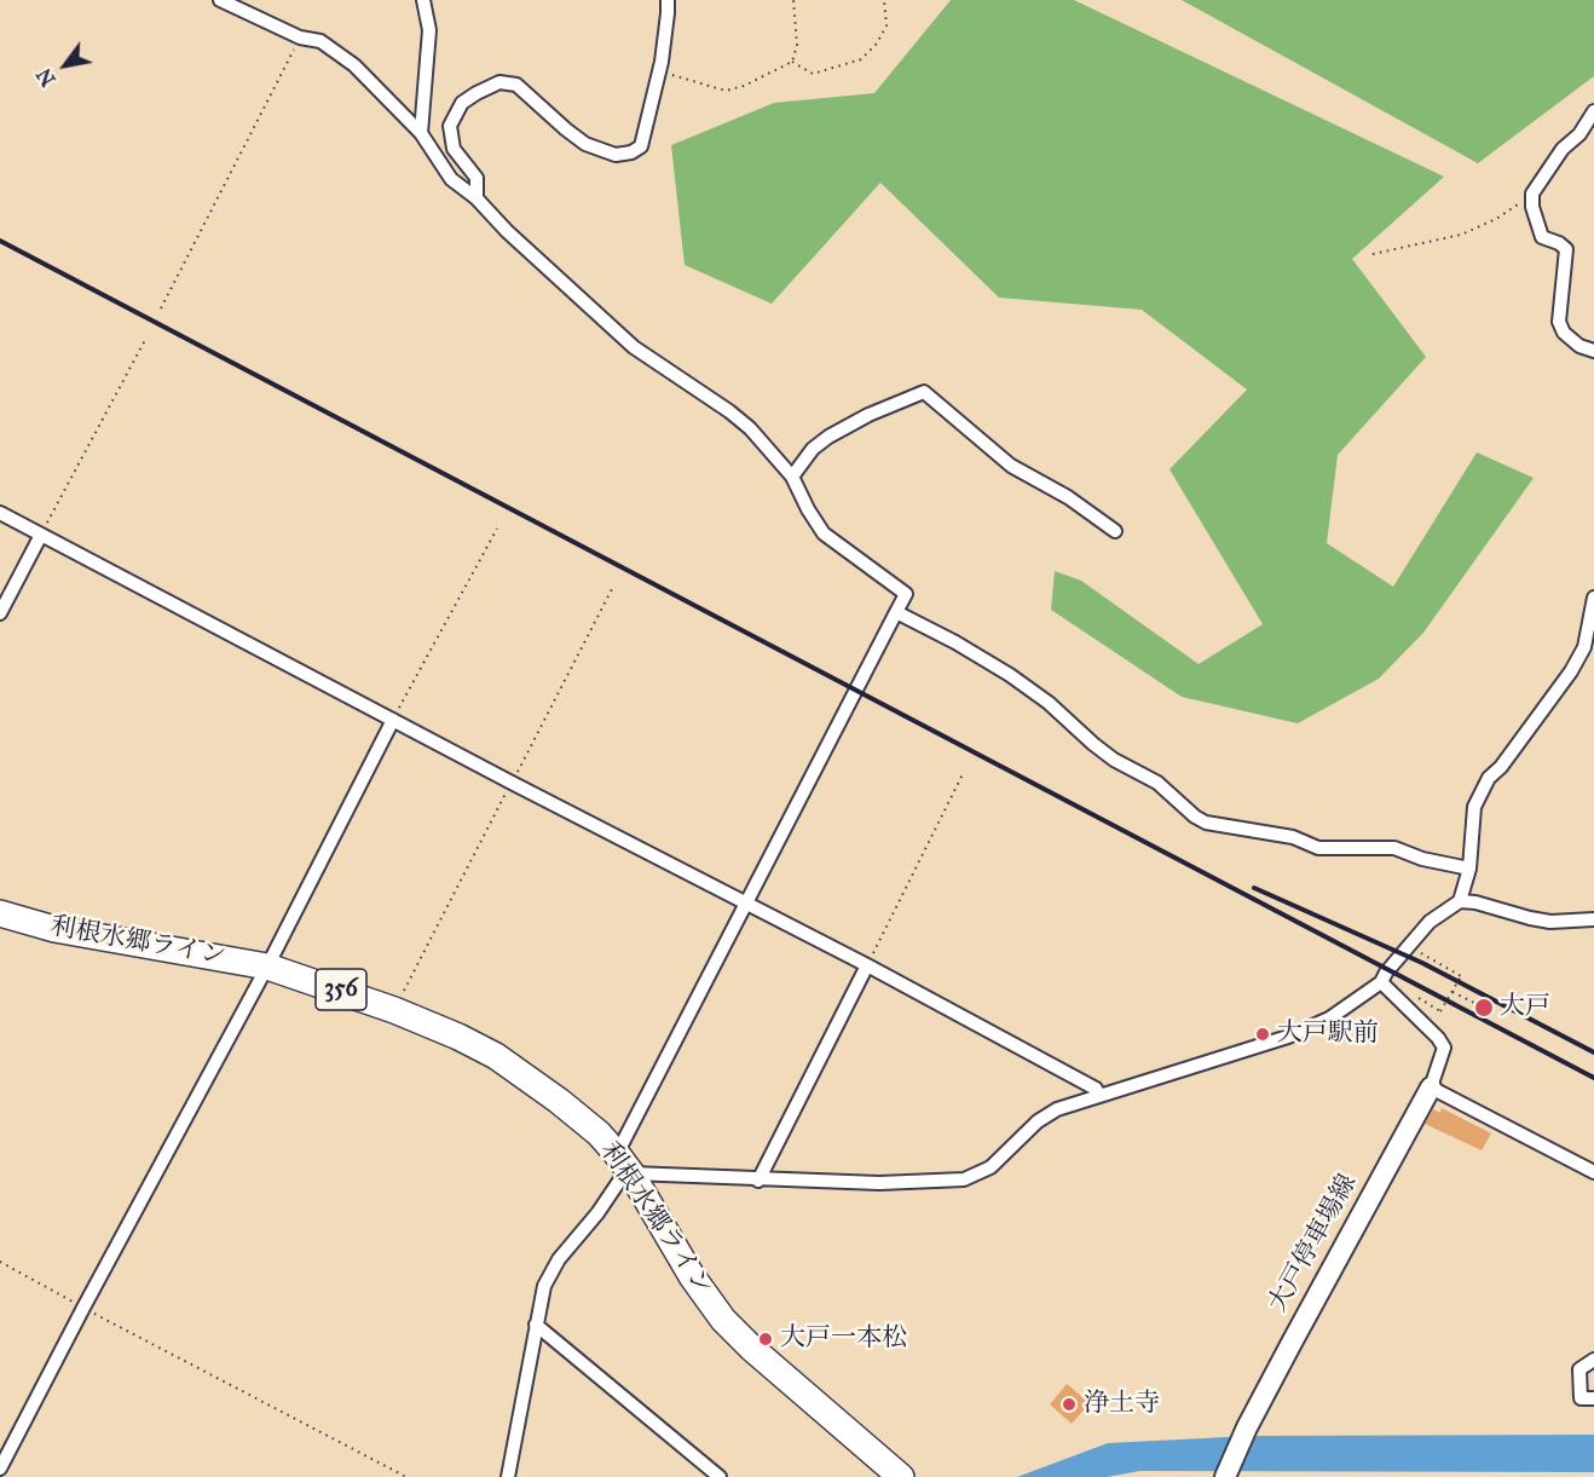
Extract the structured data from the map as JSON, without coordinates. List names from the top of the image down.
{
  "streets": {
    "highway": ["利根水郷ライン", "356"],
    "main road": ["大戸停車場線"]
  },
  "places": [
    "大戸",
    "大戸駅前",
    "大戸一本松",
    "浄土寺"
  ],
  "north": "bottom left"
}
